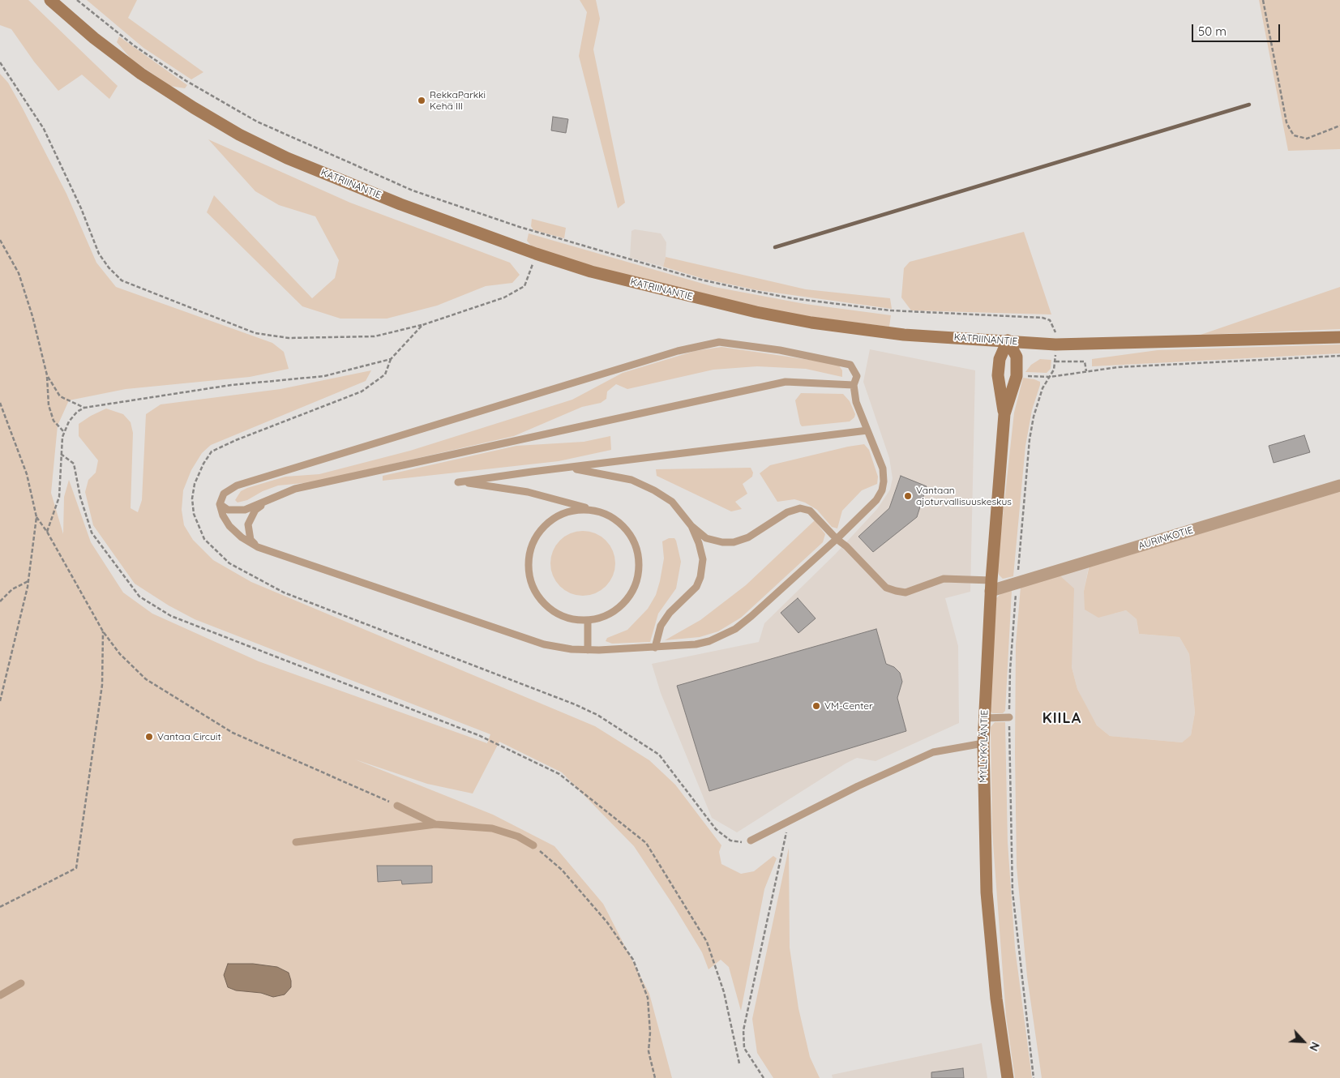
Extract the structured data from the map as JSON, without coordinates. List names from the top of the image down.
{
  "streets": {
    "main road": ["KATRIINANTIE", "MYLLYKYLÄNTIE"],
    "street": ["AURINKOTIE"]
  },
  "crossings": [
    ["KATRIINANTIE", "MYLLYKYLÄNTIE"],
    ["AURINKOTIE", "MYLLYKYLÄNTIE"]
  ],
  "districts": ["KIILA"],
  "places": [
    "RekkaParkki Kehä III",
    "Vantaan ajoturvallisuuskeskus",
    "VM-Center",
    "Vantaa Circuit"
  ],
  "scale_bar": "50 m",
  "north": "bottom right"
}
